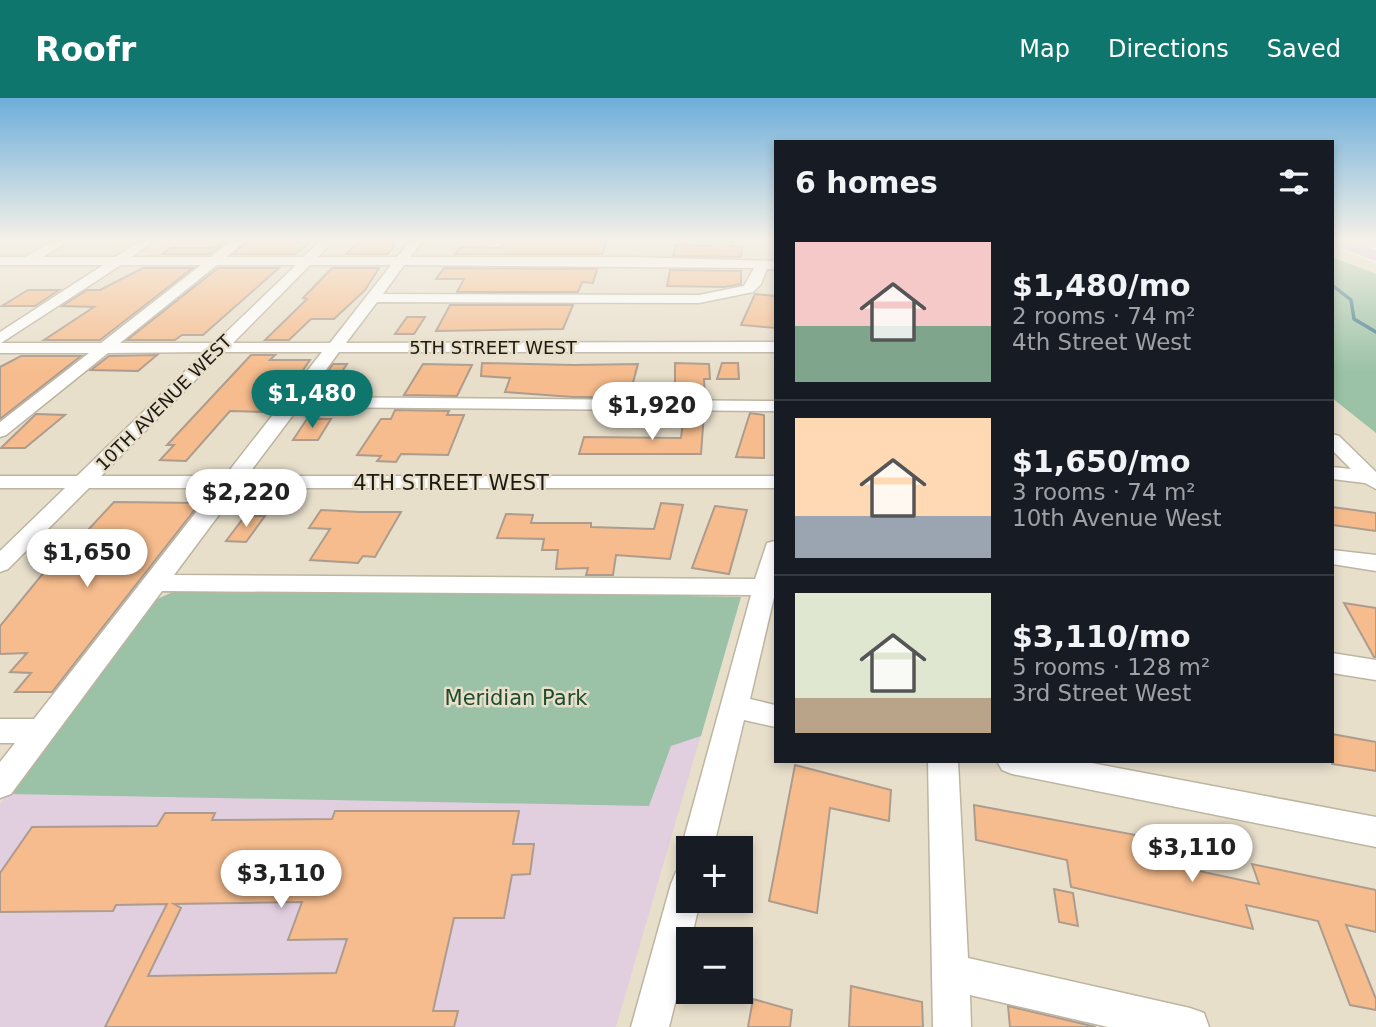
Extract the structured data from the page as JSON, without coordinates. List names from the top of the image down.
{
  "streets": {
    "street": ["5TH STREET WEST", "10TH AVENUE WEST", "4TH STREET WEST"]
  },
  "crossings": [
    ["5TH STREET WEST", "10TH AVENUE WEST"],
    ["10TH AVENUE WEST", "4TH STREET WEST"]
  ],
  "parks": ["Meridian Park"],
  "page": {
    "header": "Roofr",
    "nav": ["Map", "Directions", "Saved"],
    "heading": "6 homes",
    "list": [
      {
        "name": "$1,480/mo",
        "note": "2 rooms · 74 m² · 4th Street West"
      },
      {
        "name": "$1,650/mo",
        "note": "3 rooms · 74 m² · 10th Avenue West"
      },
      {
        "name": "$3,110/mo",
        "note": "5 rooms · 128 m² · 3rd Street West"
      }
    ],
    "price": [
      "$1,480",
      "$1,920",
      "$2,220",
      "$1,650",
      "$3,110",
      "$3,110"
    ],
    "map_buttons": ["+", "−"]
  }
}
